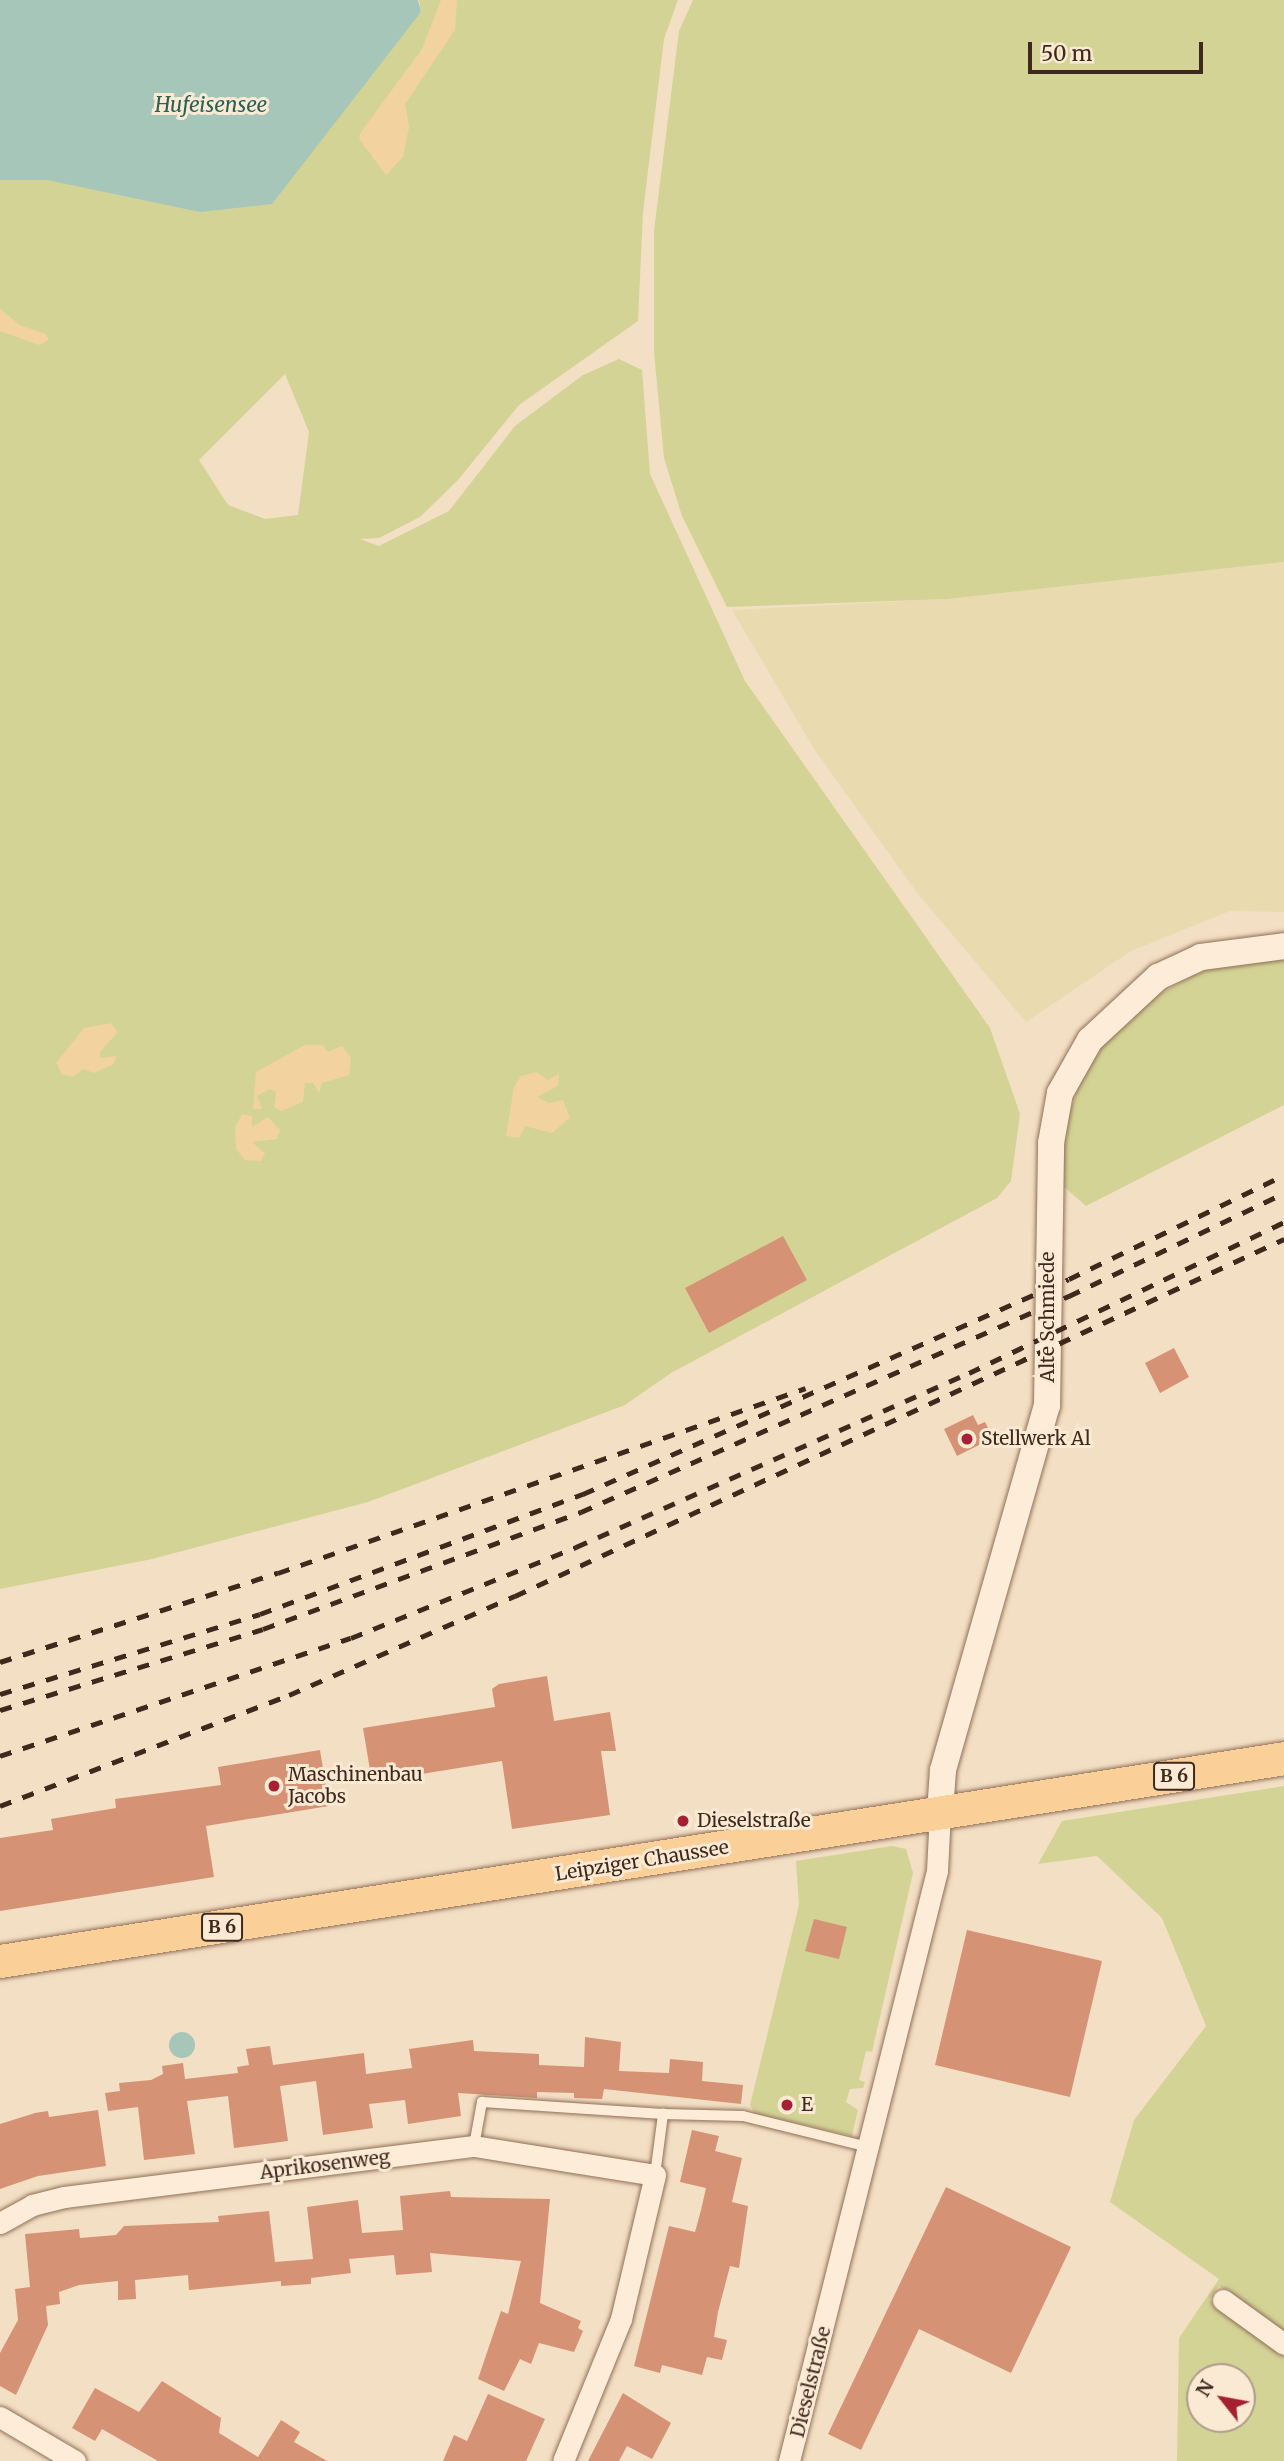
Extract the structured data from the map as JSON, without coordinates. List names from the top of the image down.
{
  "streets": {
    "main road": ["B 6", "Leipziger Chaussee"],
    "street": ["Alte Schmiede", "Aprikosenweg", "Dieselstraße"]
  },
  "crossings": [
    ["Alte Schmiede", "Leipziger Chaussee"],
    ["Alte Schmiede", "Dieselstraße"],
    ["Leipziger Chaussee", "Dieselstraße"]
  ],
  "water": ["Hufeisensee"],
  "places": [
    "Stellwerk Al",
    "Maschinenbau Jacobs",
    "Dieselstraße",
    "E"
  ],
  "scale_bar": "50 m",
  "north": "top left"
}
